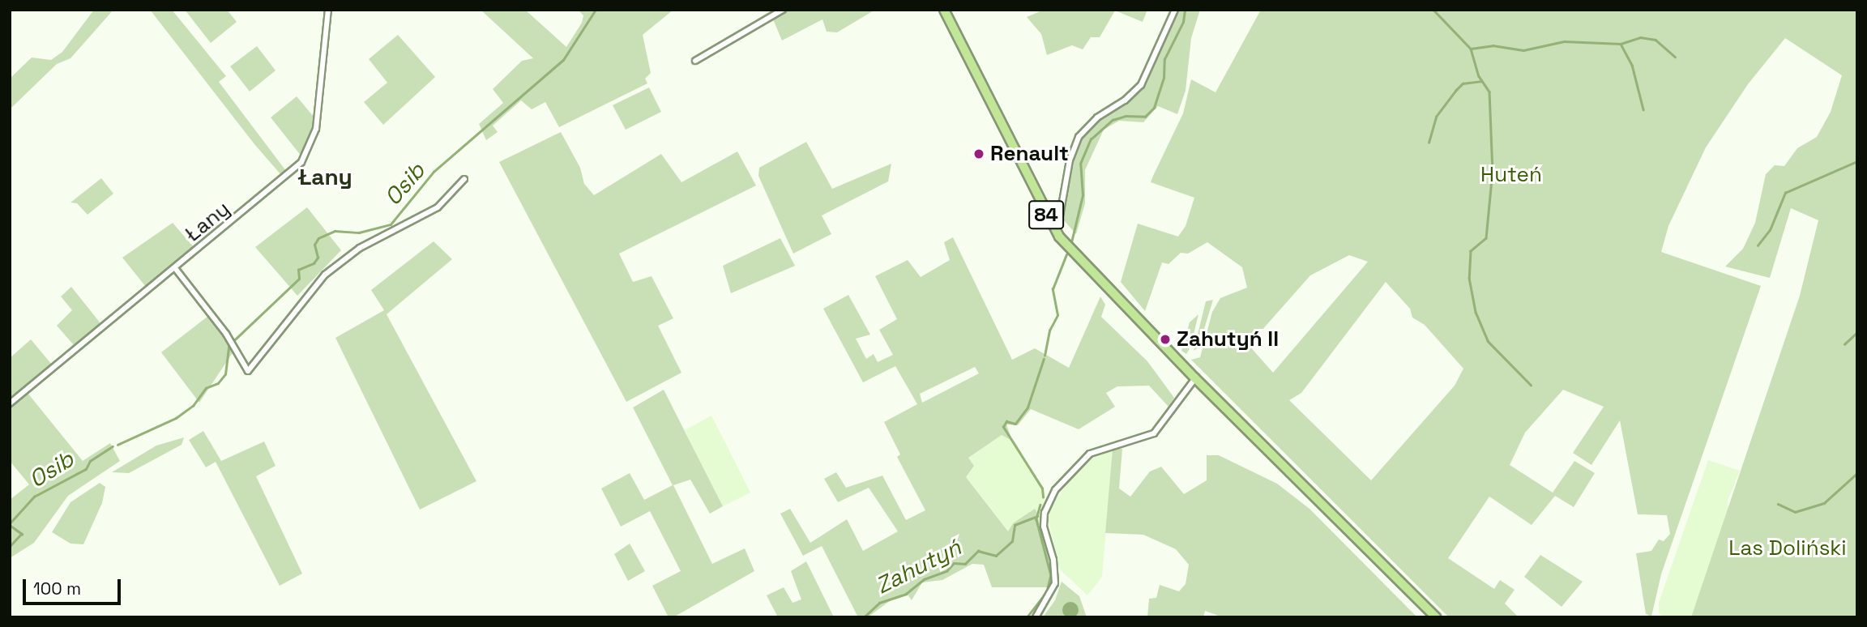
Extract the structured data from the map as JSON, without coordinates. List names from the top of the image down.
{
  "streets": {
    "main road": ["84"],
    "street": ["Łany"]
  },
  "districts": ["Łany"],
  "water": ["Osib", "Zahutyń"],
  "parks": ["Huteń", "Las Doliński"],
  "places": ["Renault", "Zahutyń II"],
  "scale_bar": "100 m"
}
